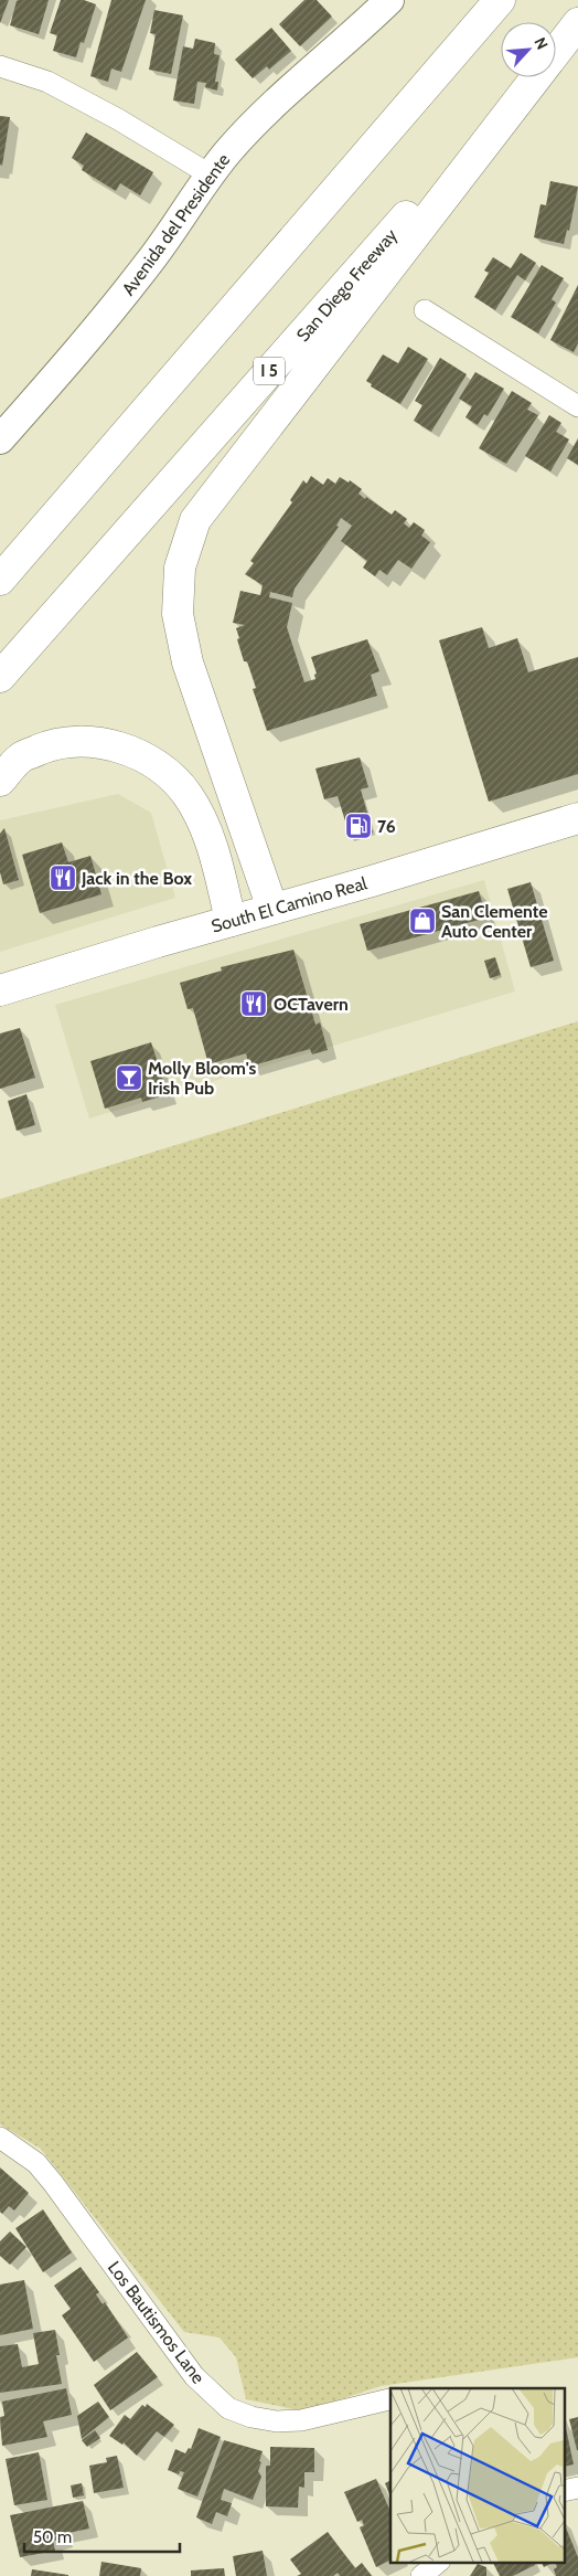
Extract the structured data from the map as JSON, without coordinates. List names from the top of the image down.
{
  "streets": {
    "main road": [
      "Avenida del Presidente",
      "San Diego Freeway",
      "I 5",
      "South El Camino Real"
    ],
    "street": ["Los Bautismos Lane"]
  },
  "places": {
    "fuel station": ["76"],
    "restaurant": ["Jack in the Box", "OCTavern"],
    "shop": ["San Clemente Auto Center"],
    "bar": ["Molly Bloom's Irish Pub"]
  },
  "scale_bar": "50 m",
  "north": "top right"
}
